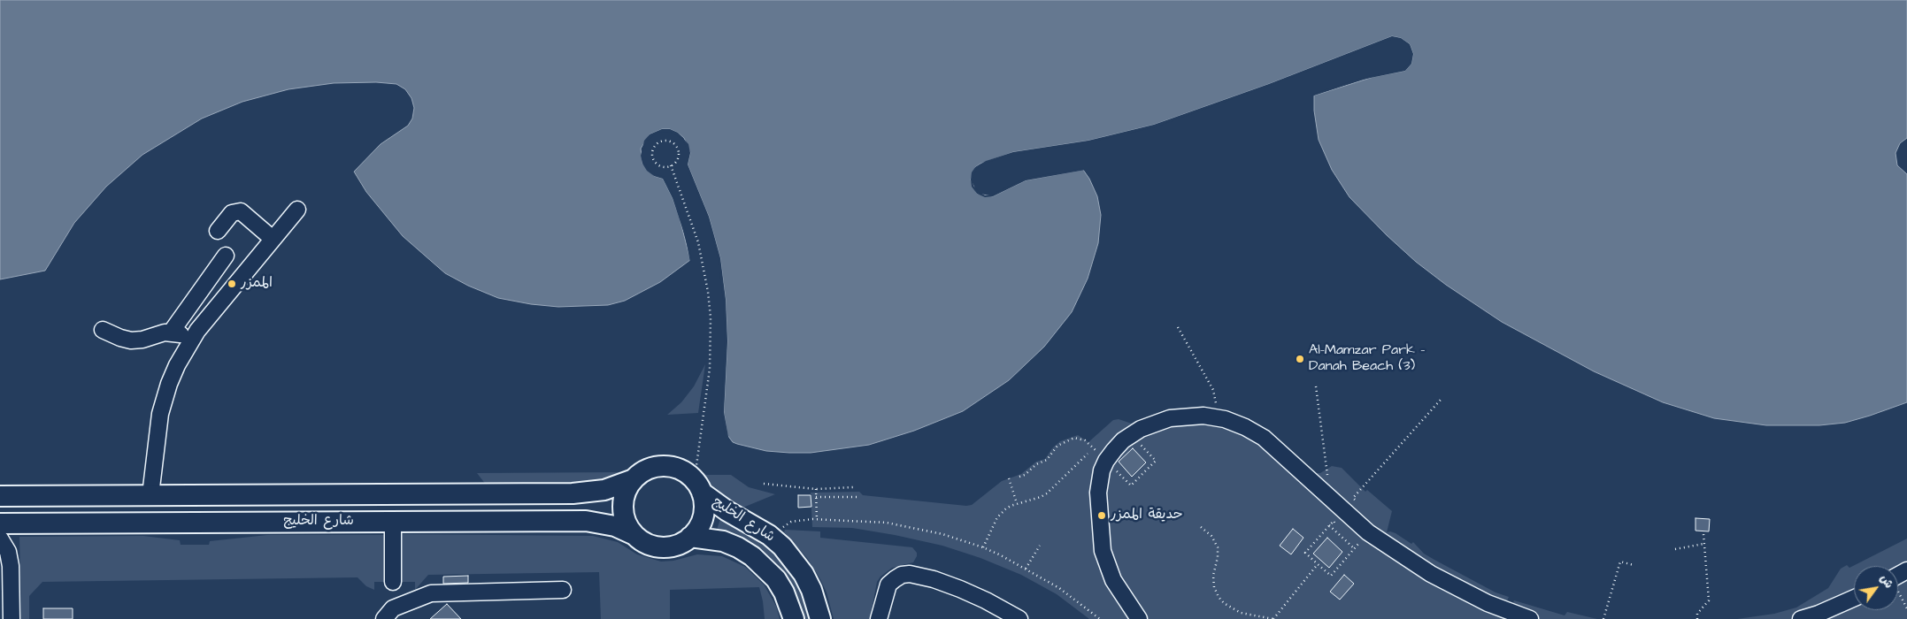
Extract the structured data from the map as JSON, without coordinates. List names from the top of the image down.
{
  "streets": {
    "main road": ["شارع الخليج"]
  },
  "places": ["الممزر", "Al-Mamzar Park - Danah Beach (3)", "حديقة الممزر"],
  "north": "top right"
}
